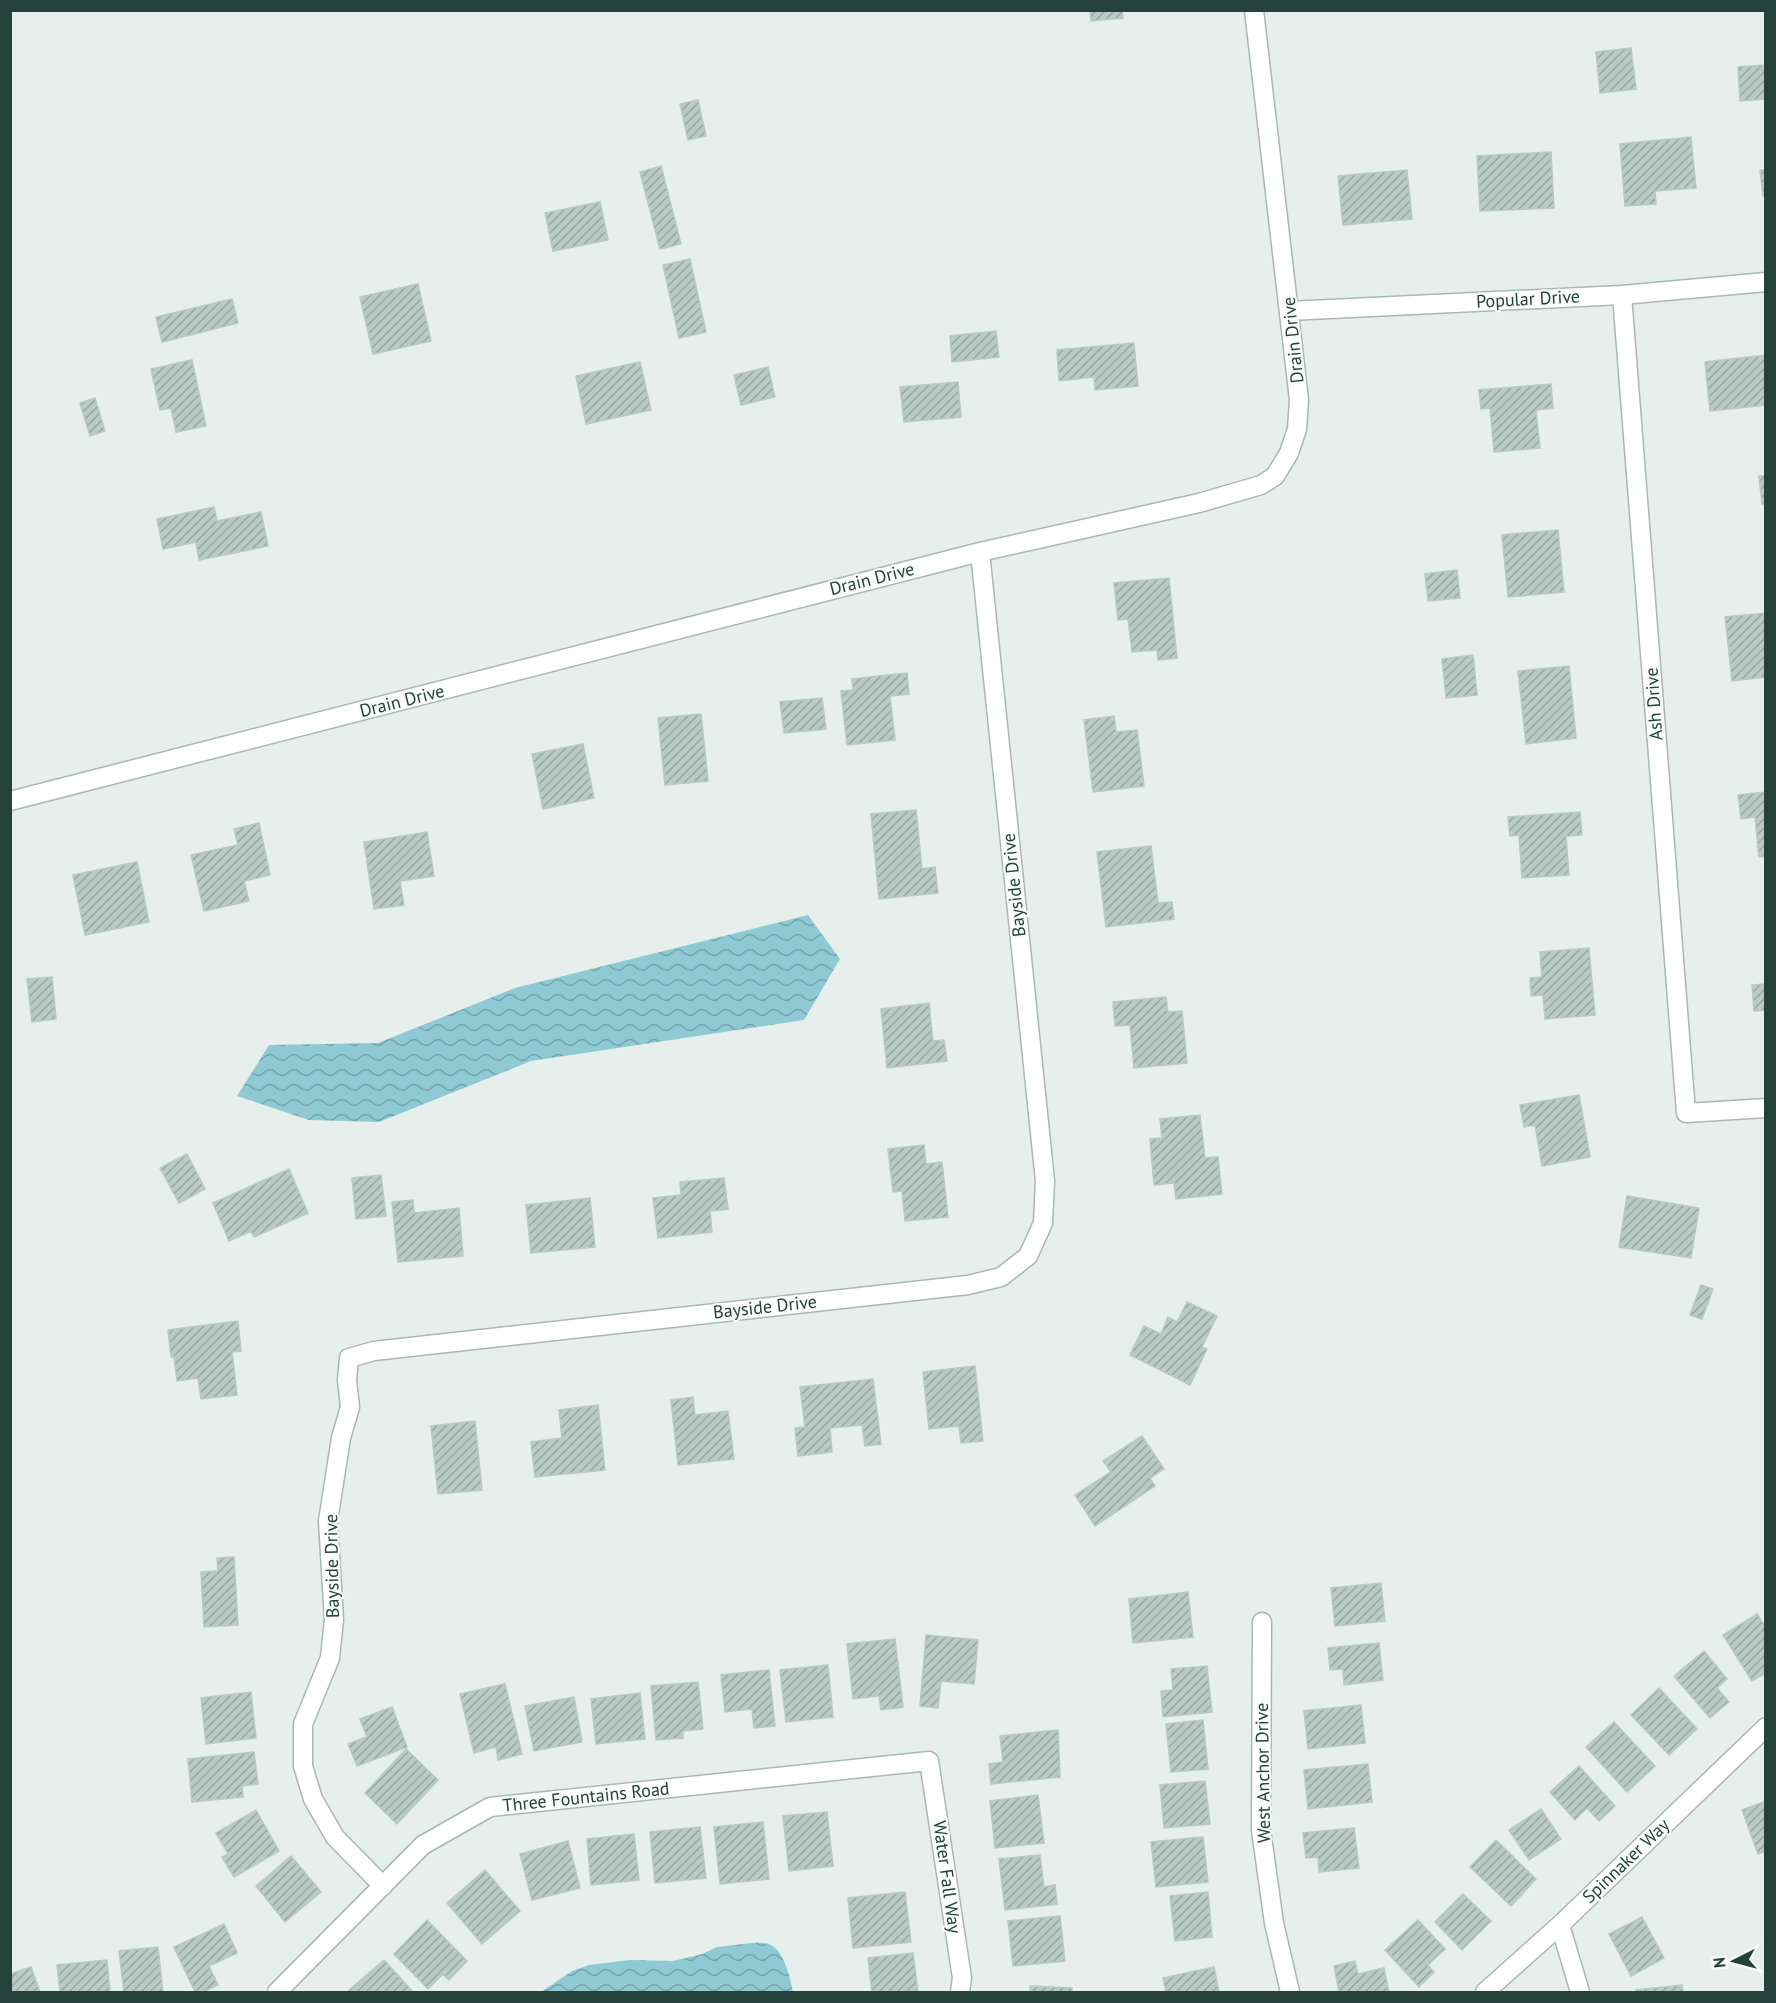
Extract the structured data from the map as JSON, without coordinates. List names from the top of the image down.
{
  "streets": {
    "street": [
      "Popular Drive",
      "Drain Drive",
      "Ash Drive",
      "Bayside Drive",
      "West Anchor Drive",
      "Three Fountains Road",
      "Spinnaker Way",
      "Water Fall Way"
    ]
  },
  "crossings": [
    ["Popular Drive", "Drain Drive"],
    ["Popular Drive", "Ash Drive"],
    ["Drain Drive", "Bayside Drive"],
    ["Bayside Drive", "Three Fountains Road"],
    ["Three Fountains Road", "Water Fall Way"]
  ],
  "north": "left"
}
